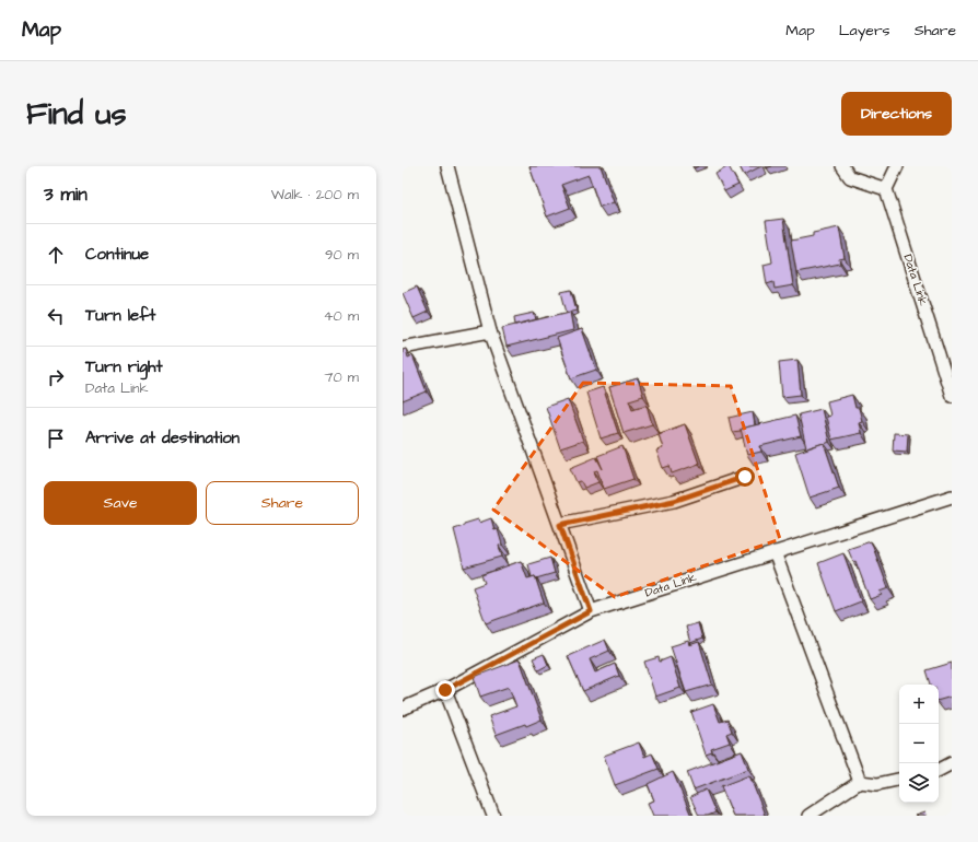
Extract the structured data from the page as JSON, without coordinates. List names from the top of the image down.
{
  "streets": {
    "street": ["Data Link"]
  },
  "page": {
    "header": "Map",
    "nav": ["Map", "Layers", "Share"],
    "buttons": [
      "Directions",
      ["Save", "Share"]
    ],
    "title": "Find us",
    "heading": ["3 min", "Walk · 200 m"],
    "list": [
      ["Continue", "90 m"],
      ["Turn left", "40 m"],
      ["Turn right", "Data Link", "70 m"],
      "Arrive at destination"
    ],
    "map_buttons": ["+", "−"]
  }
}
